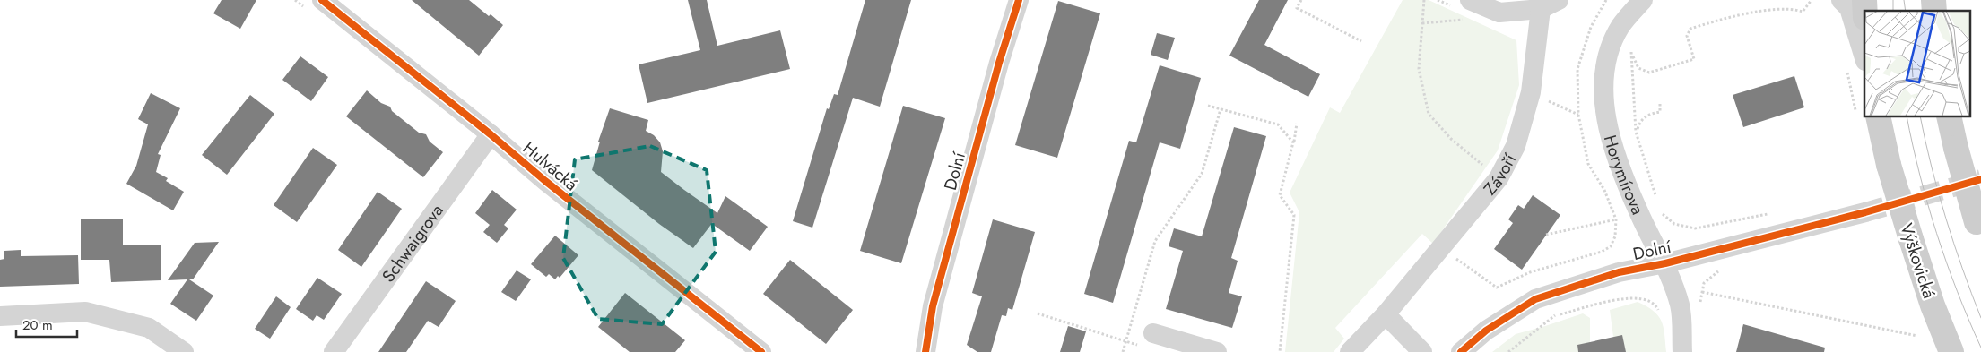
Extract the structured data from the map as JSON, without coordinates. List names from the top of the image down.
{
  "streets": {
    "street": [
      "Hulvácká",
      "Dolní",
      "Závoří",
      "Horymírova",
      "Schwaigrova",
      "Výškovická"
    ]
  },
  "crossings": [
    ["Hulvácká", "Schwaigrova"],
    ["Dolní", "Horymírova"]
  ],
  "scale_bar": "20 m"
}
